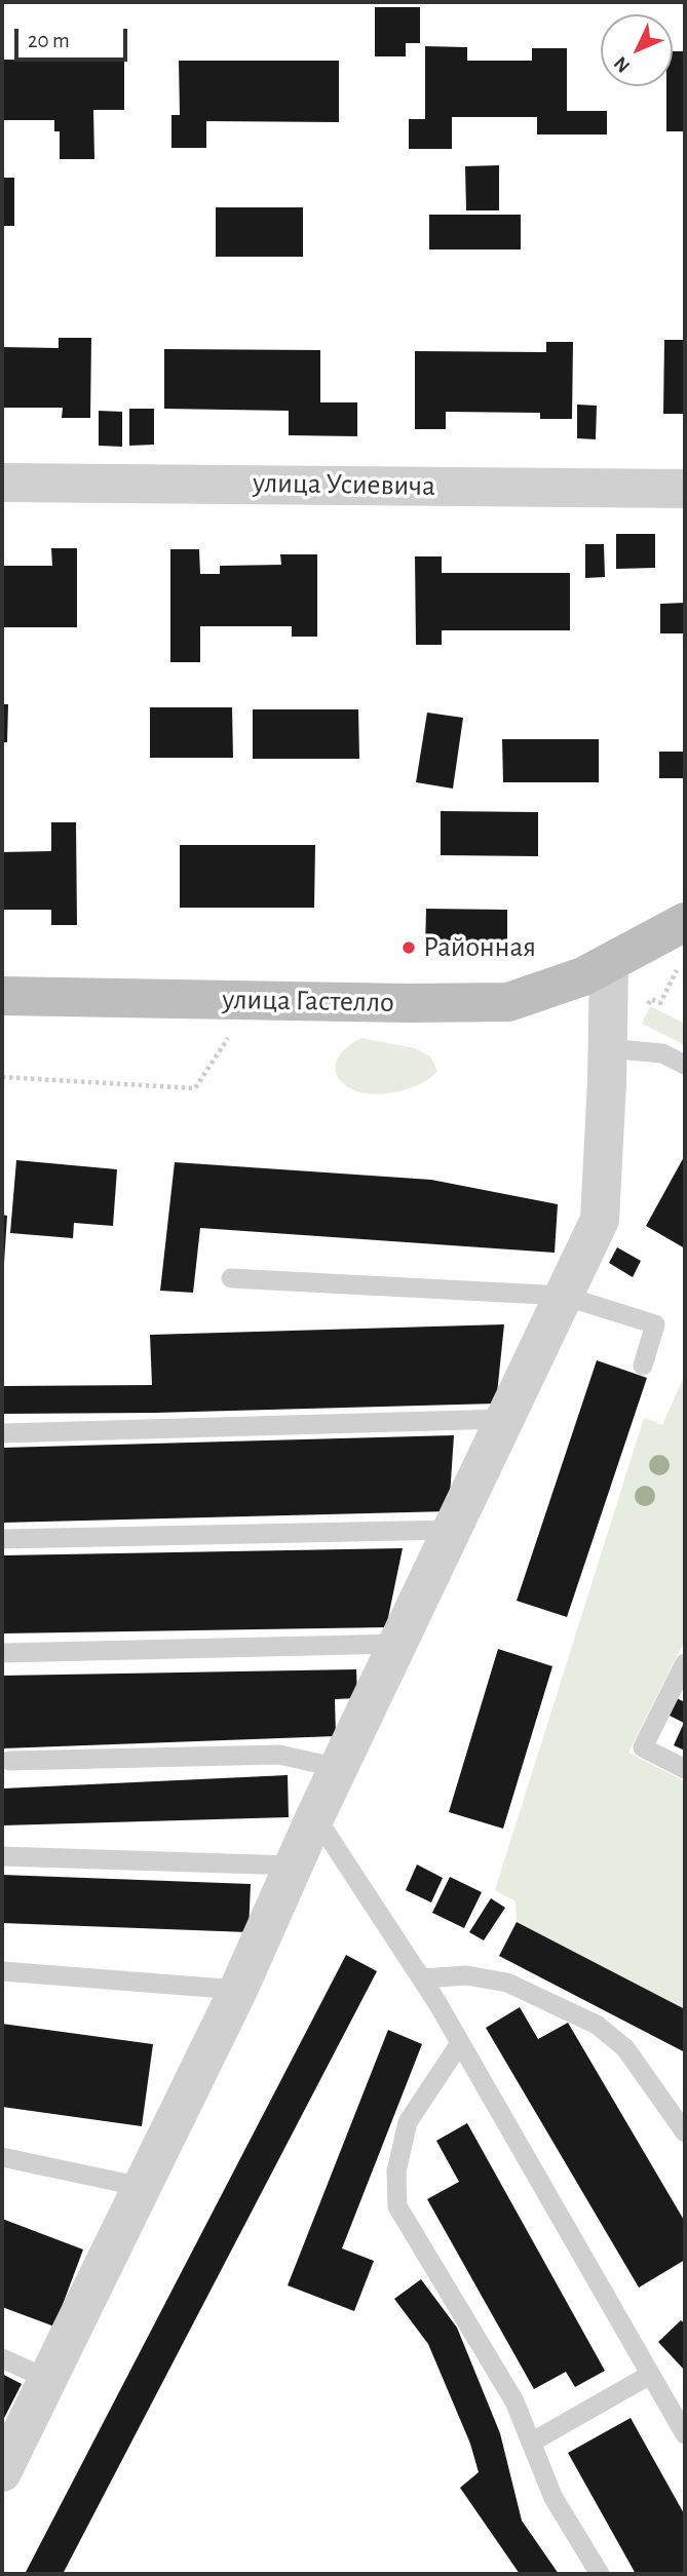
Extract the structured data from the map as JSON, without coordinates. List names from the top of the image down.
{
  "streets": {
    "street": ["улица Усиевича", "улица Гастелло"]
  },
  "places": ["Районная"],
  "scale_bar": "20 m",
  "north": "bottom left"
}
